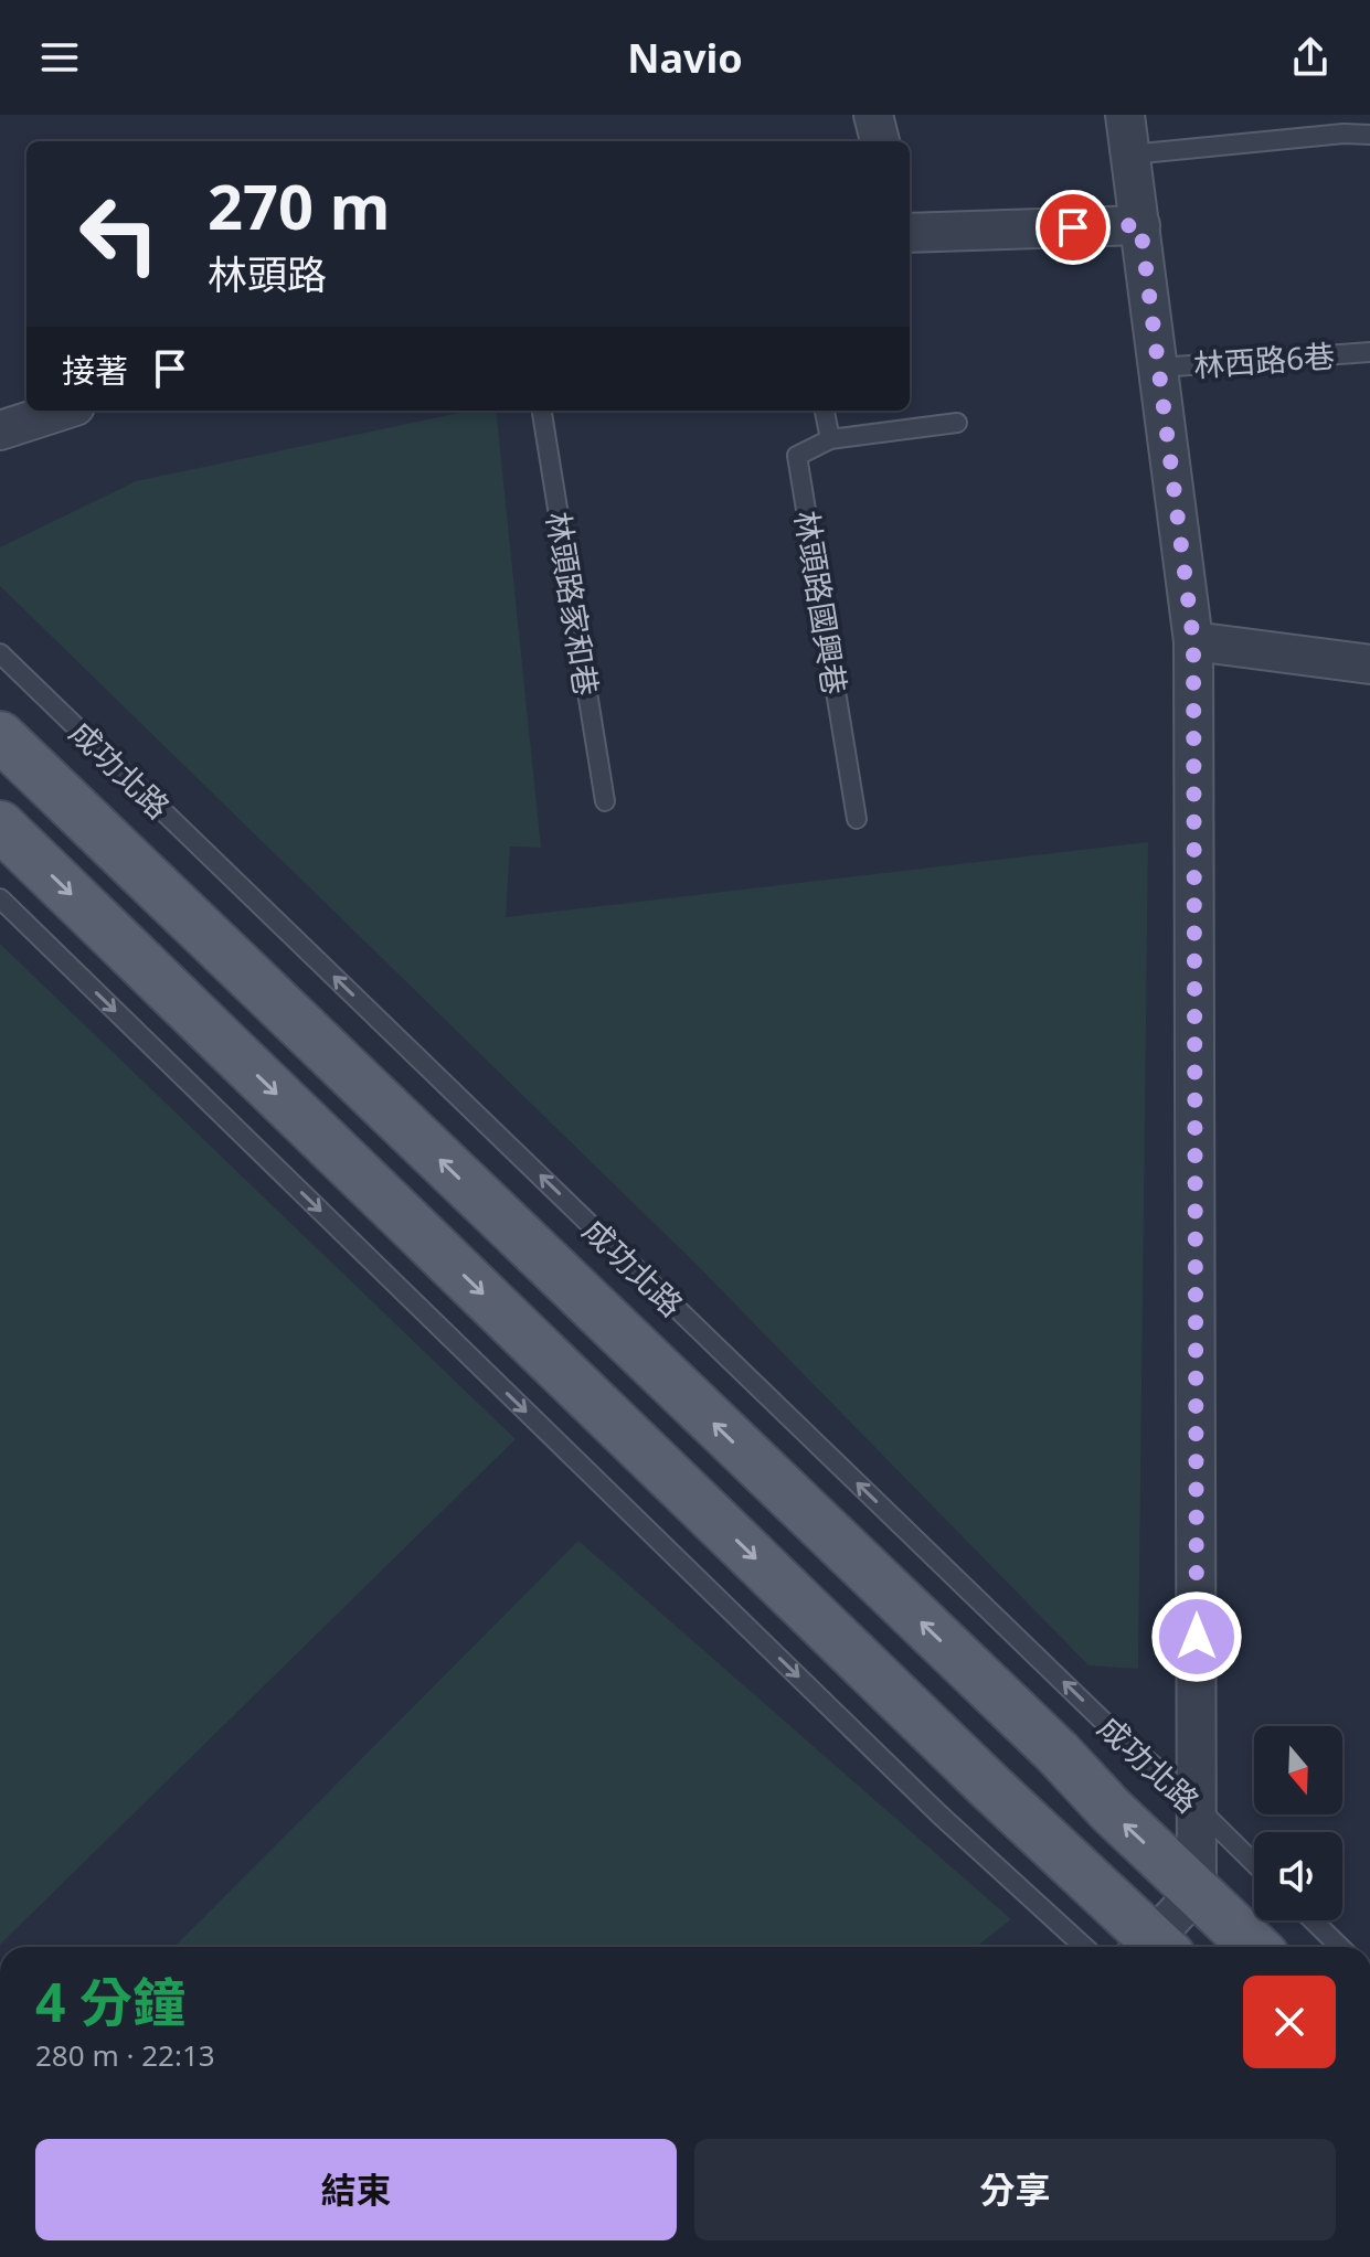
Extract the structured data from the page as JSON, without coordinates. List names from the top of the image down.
{
  "streets": {
    "main road": ["成功北路"],
    "lane": ["林西路6巷", "林頭路國興巷", "林頭路家和巷"]
  },
  "north": "bottom",
  "page": {
    "header": "Navio",
    "turn": ["270 m", "林頭路"],
    "then": "接著",
    "heading": ["4 分鐘", "280 m · 22:13"],
    "buttons": ["結束", "分享"]
  }
}
